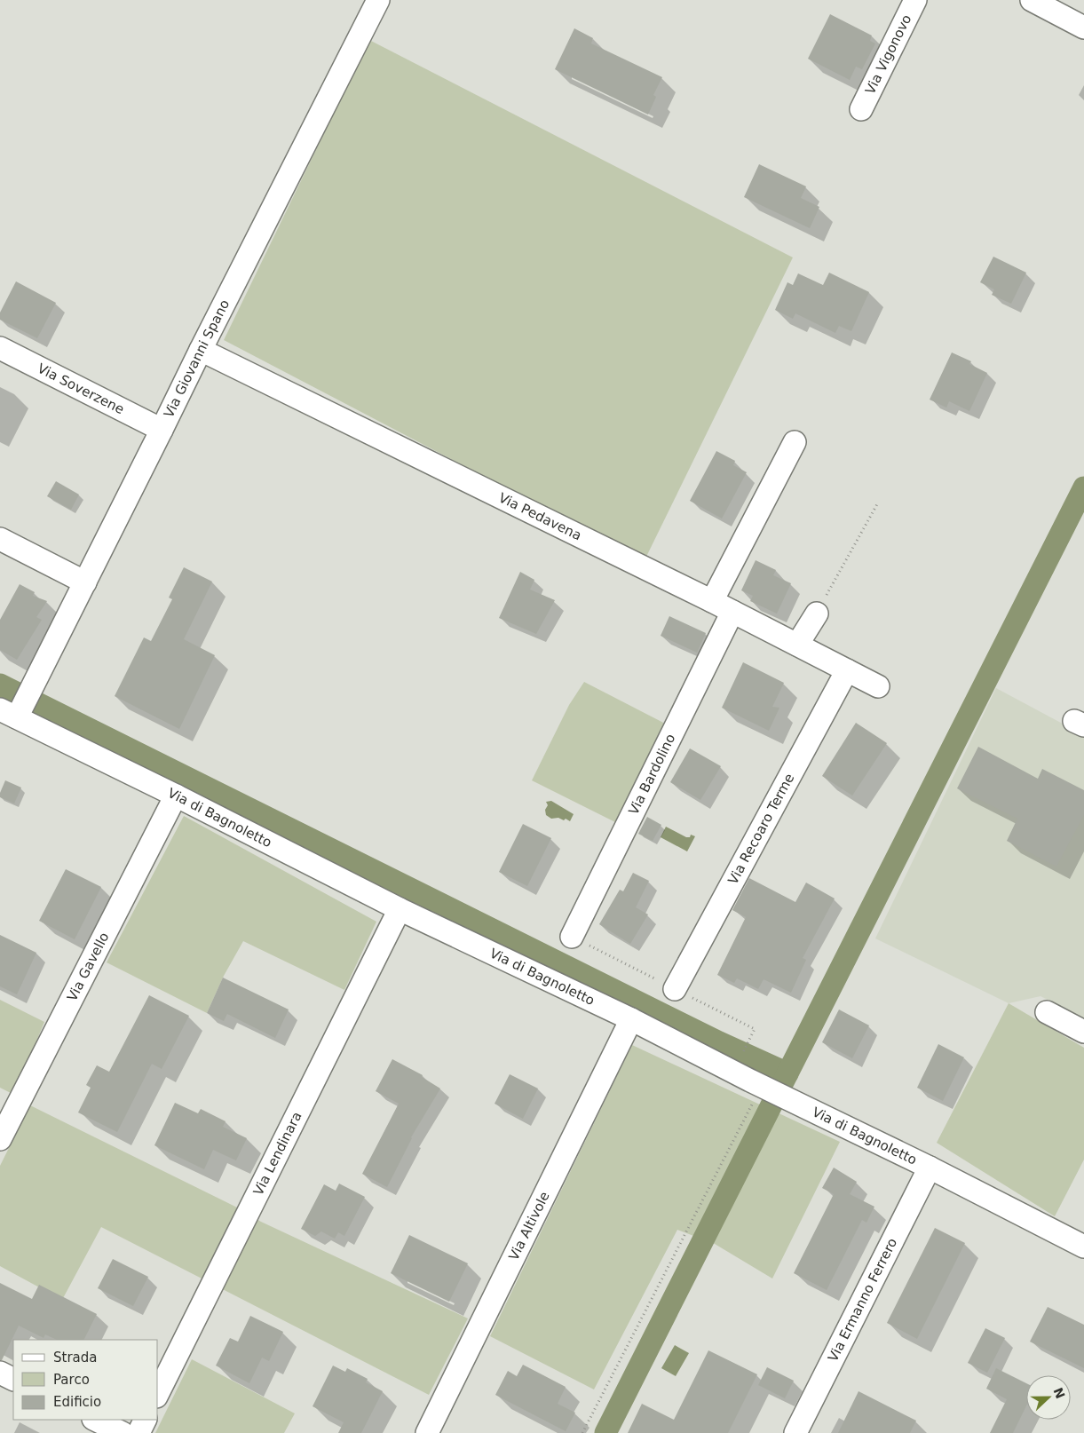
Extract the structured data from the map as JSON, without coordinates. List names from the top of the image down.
{
  "streets": {
    "street": [
      "Via Vigonovo",
      "Via Giovanni Spano",
      "Via Soverzene",
      "Via Pedavena",
      "Via Bardolino",
      "Via di Bagnoletto",
      "Via Recoaro Terme",
      "Via Gavello",
      "Via Lendinara",
      "Via Altivole",
      "Via Ermanno Ferrero"
    ]
  },
  "crossings": [
    ["Via Giovanni Spano", "Via Soverzene"],
    ["Via Giovanni Spano", "Via Pedavena"],
    ["Via Giovanni Spano", "Via di Bagnoletto"],
    ["Via Pedavena", "Via Bardolino"],
    ["Via Pedavena", "Via Recoaro Terme"],
    ["Via di Bagnoletto", "Via Gavello"],
    ["Via di Bagnoletto", "Via Lendinara"],
    ["Via di Bagnoletto", "Via Altivole"],
    ["Via di Bagnoletto", "Via Ermanno Ferrero"]
  ],
  "legend": ["Strada", "Parco", "Edificio"],
  "north": "right"
}
